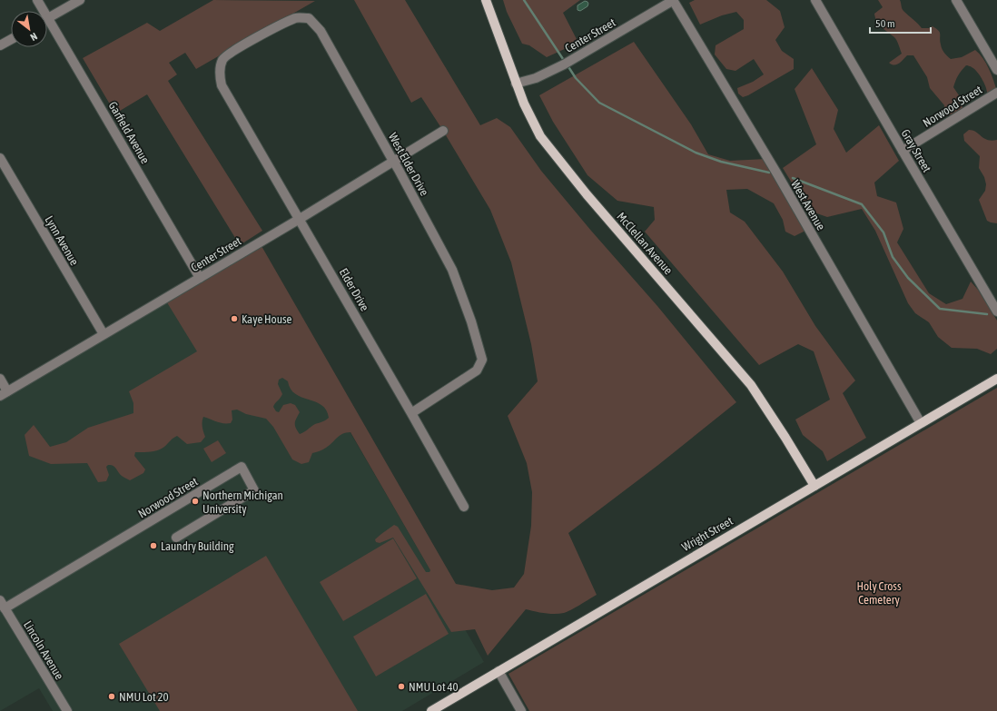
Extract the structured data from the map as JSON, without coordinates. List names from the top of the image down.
{
  "streets": {
    "main road": ["McClellan Avenue", "Wright Street"],
    "street": [
      "Center Street",
      "Norwood Street",
      "Garfield Avenue",
      "Gray Street",
      "West Elder Drive",
      "West Avenue",
      "Lynn Avenue",
      "Elder Drive",
      "Lincoln Avenue"
    ]
  },
  "crossings": [
    ["Center Street", "Garfield Avenue"],
    ["Center Street", "West Elder Drive"],
    ["Center Street", "West Avenue"],
    ["Center Street", "Lynn Avenue"],
    ["Center Street", "McClellan Avenue"],
    ["Center Street", "Elder Drive"],
    ["Norwood Street", "Gray Street"],
    ["Norwood Street", "Lincoln Avenue"],
    ["West Elder Drive", "Elder Drive"],
    ["West Avenue", "Wright Street"],
    ["McClellan Avenue", "Wright Street"]
  ],
  "parks": ["Holy Cross Cemetery"],
  "places": [
    "Kaye House",
    "Northern Michigan University",
    "Laundry Building",
    "NMU Lot 40",
    "NMU Lot 20"
  ],
  "scale_bar": "50 m",
  "north": "bottom right"
}
